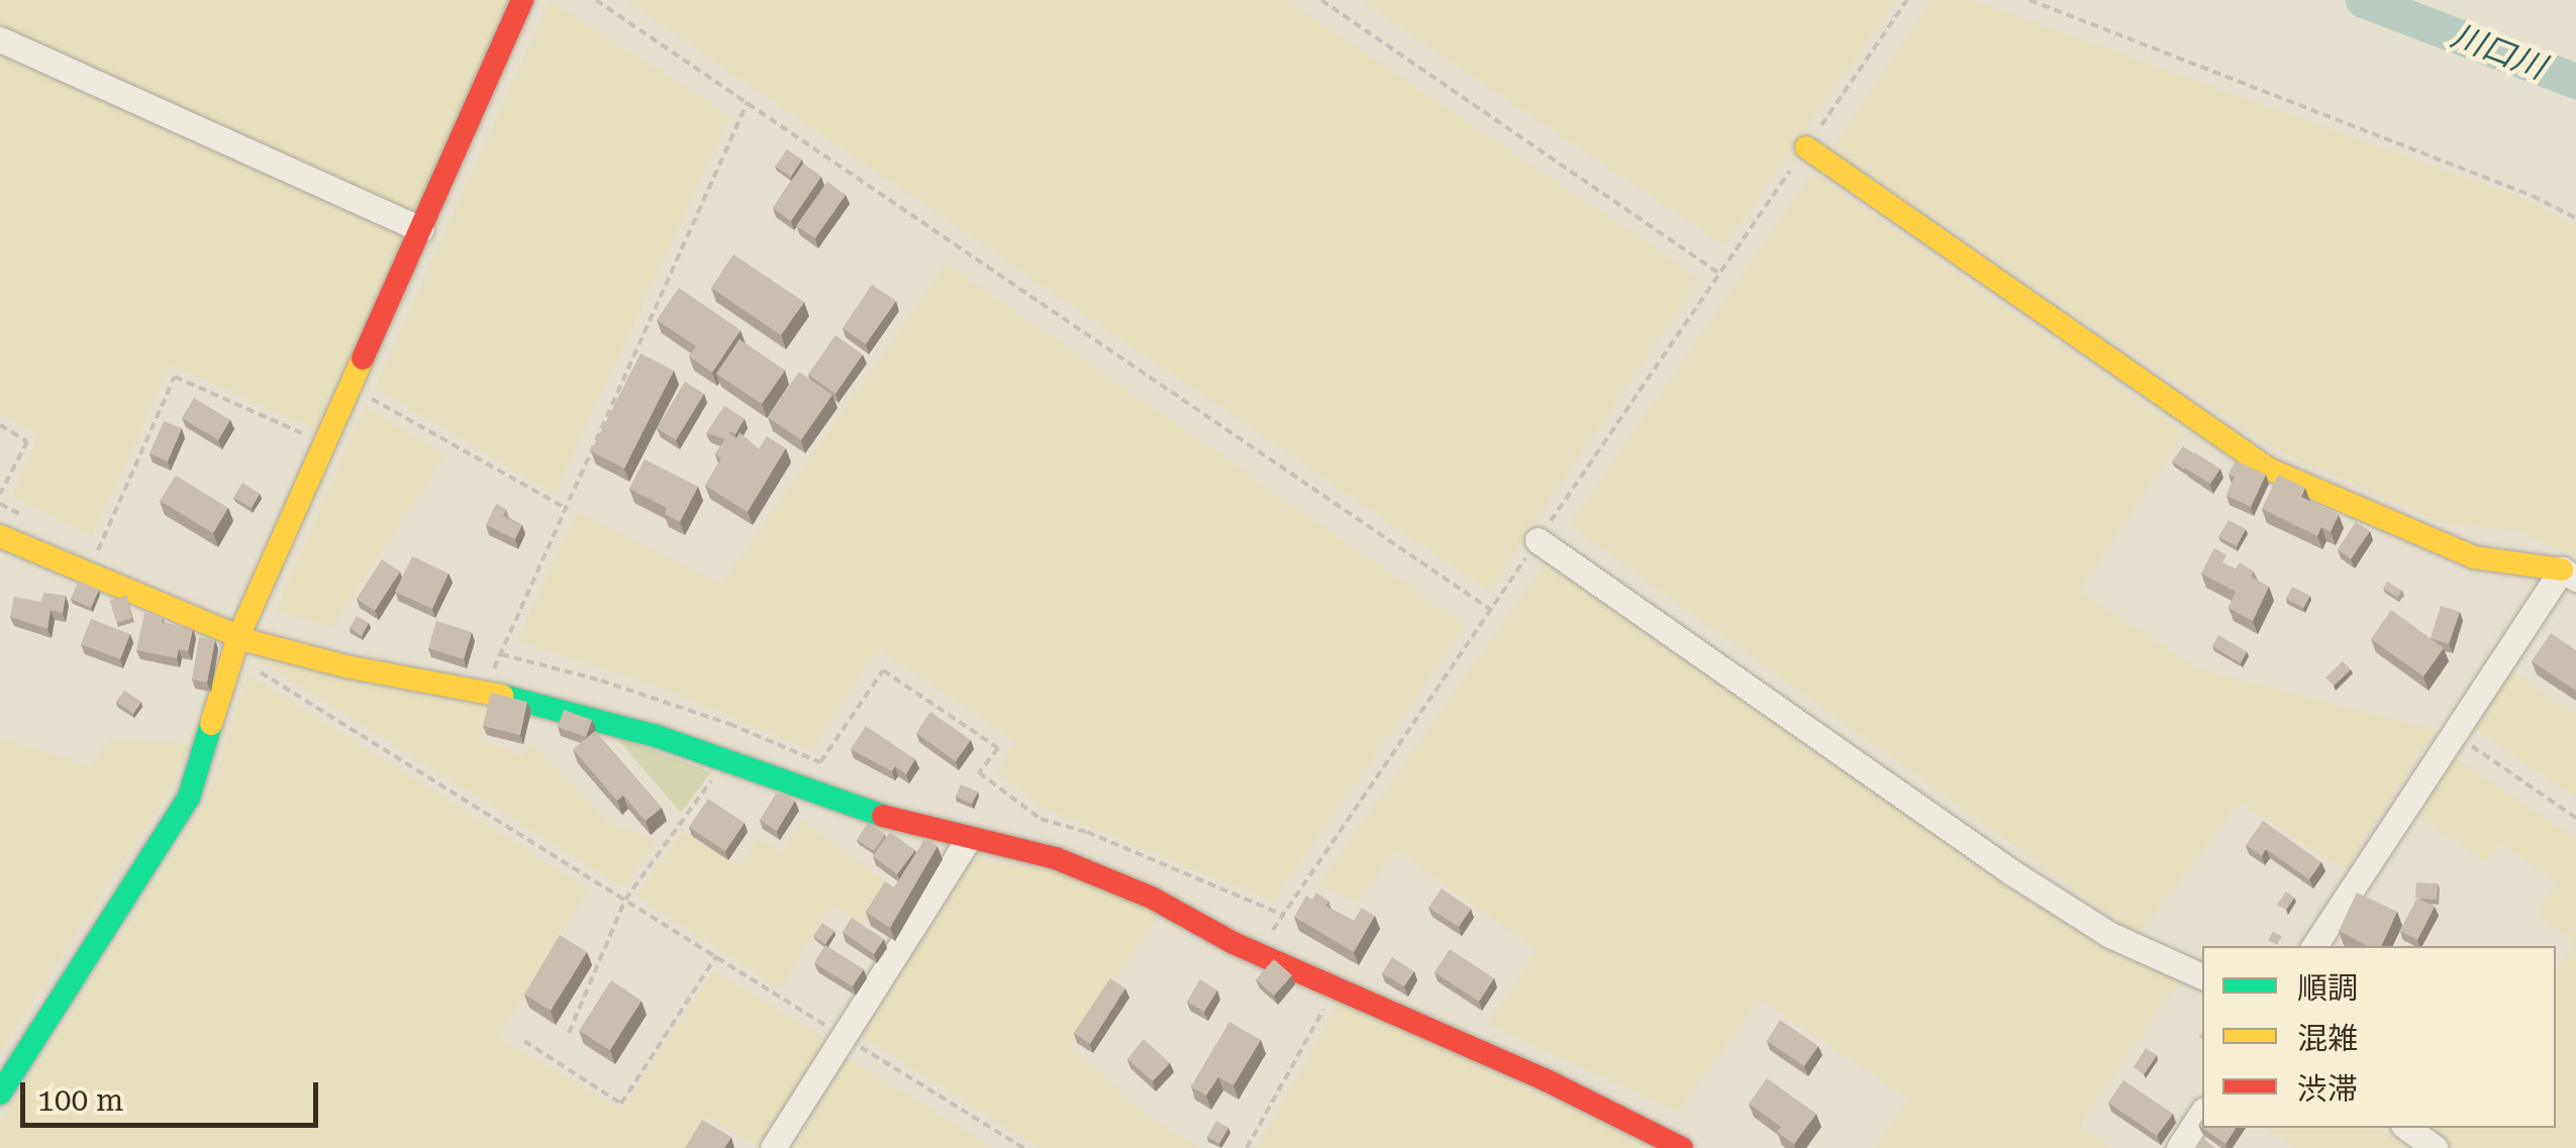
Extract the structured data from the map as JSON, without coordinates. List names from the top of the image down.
{
  "water": ["川口川"],
  "legend": ["順調", "混雑", "渋滞"],
  "scale_bar": "100 m"
}
